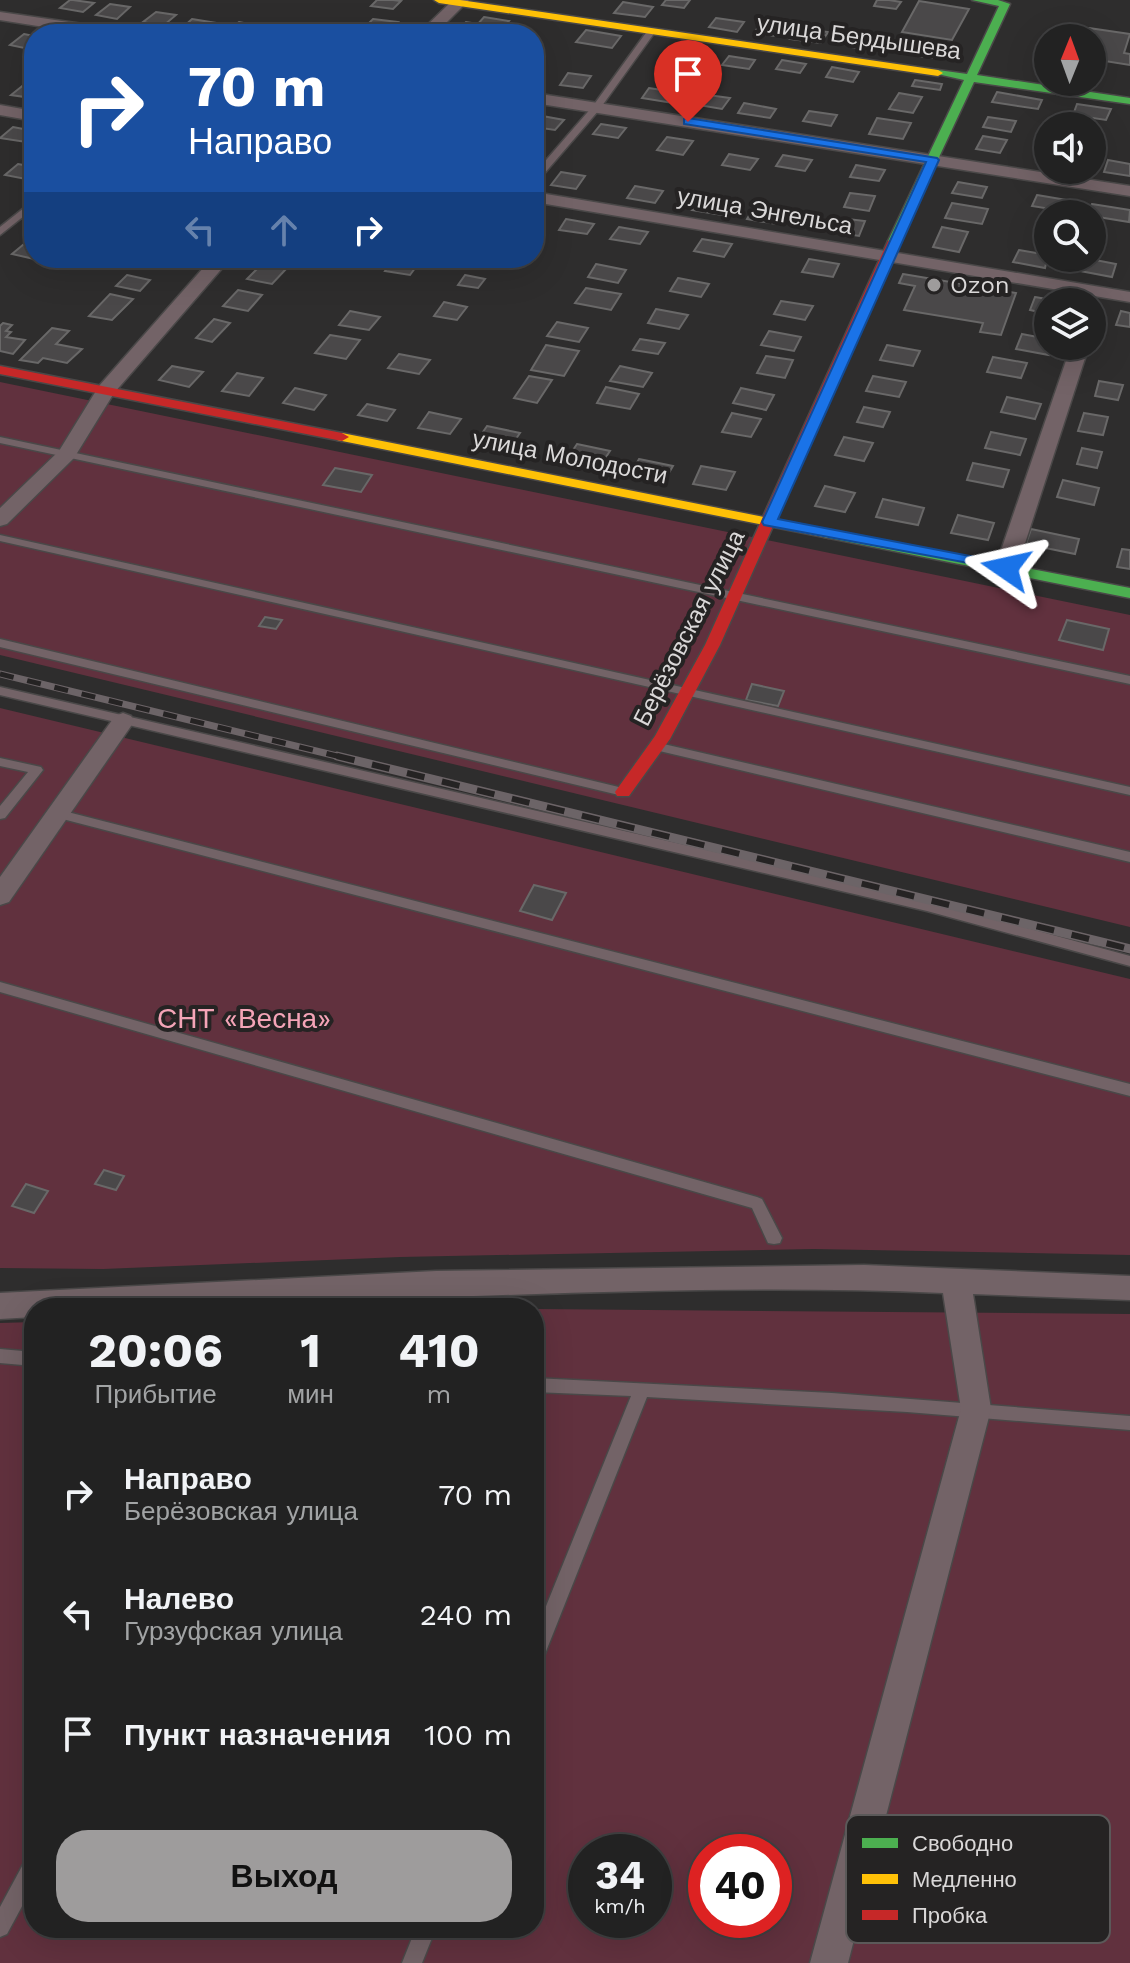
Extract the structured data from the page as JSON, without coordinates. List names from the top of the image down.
{
  "streets": {
    "street": [
      "улица Бердышева",
      "улица Энгельса",
      "улица Молодости",
      "Берёзовская улица"
    ]
  },
  "crossings": [
    ["улица Бердышева", "Берёзовская улица"],
    ["улица Энгельса", "Берёзовская улица"],
    ["улица Молодости", "Берёзовская улица"]
  ],
  "parks": ["СНТ «Весна»"],
  "places": ["Ozon"],
  "legend": ["Свободно", "Медленно", "Пробка"],
  "north": "top",
  "page": {
    "turn": ["70 m", "Направо"],
    "eta": [
      "20:06",
      "Прибытие",
      "1",
      "мин",
      "410",
      "m"
    ],
    "list": [
      {
        "name": "Направо",
        "note": "Берёзовская улица",
        "value": "70 m"
      },
      {
        "name": "Налево",
        "note": "Гурзуфская улица",
        "value": "240 m"
      },
      {
        "name": "Пункт назначения",
        "value": "100 m"
      }
    ],
    "buttons": "Выход",
    "speed": "34 km/h",
    "limit": "40"
  }
}
